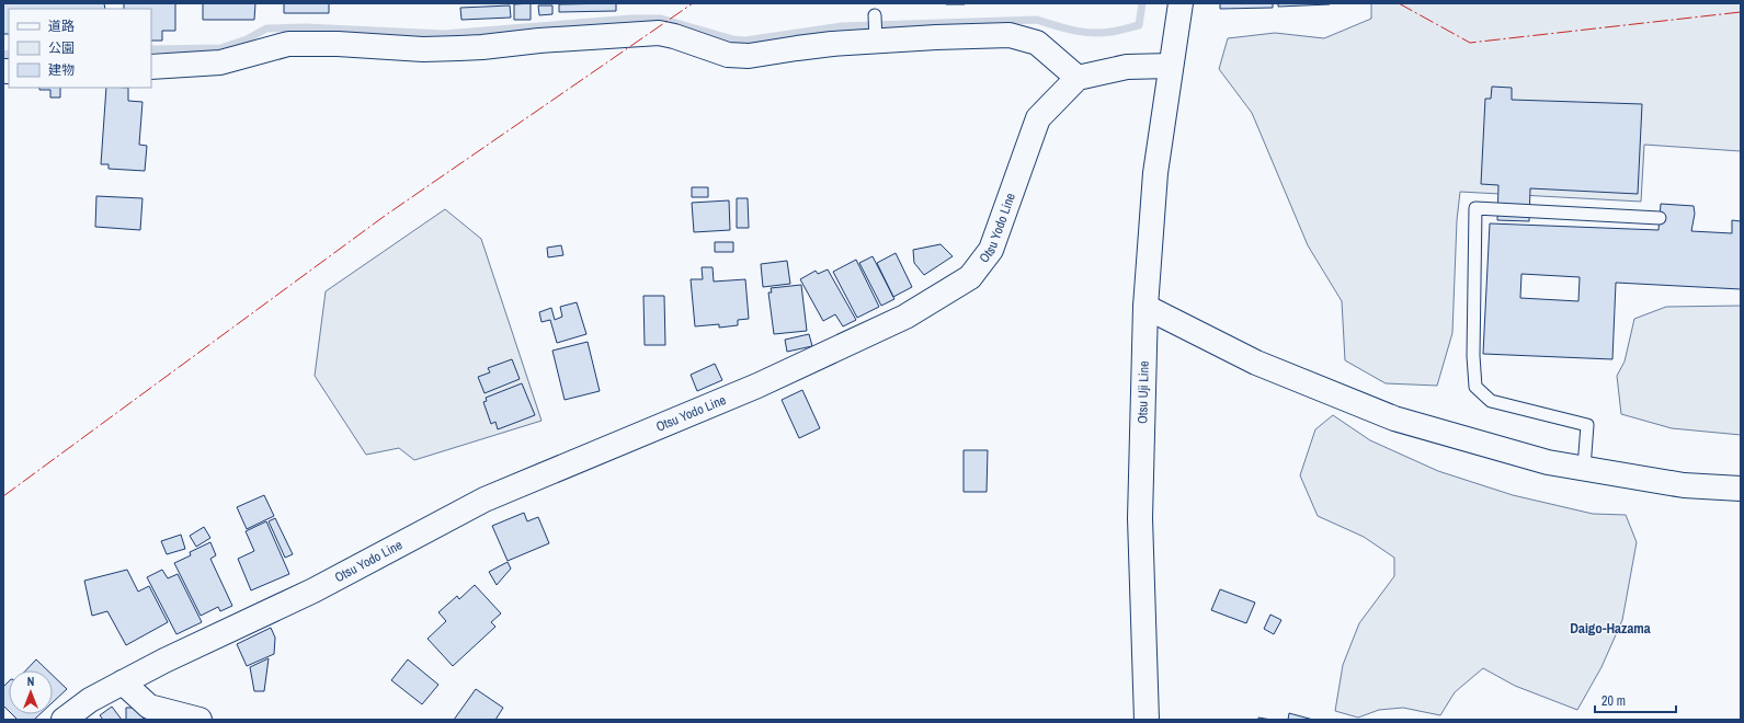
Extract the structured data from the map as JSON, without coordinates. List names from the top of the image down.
{
  "streets": {
    "main road": ["Otsu Yodo Line", "Otsu Uji Line"]
  },
  "districts": ["Daigo-Hazama"],
  "legend": ["道路", "公園", "建物"],
  "scale_bar": "20 m",
  "north": "top"
}
